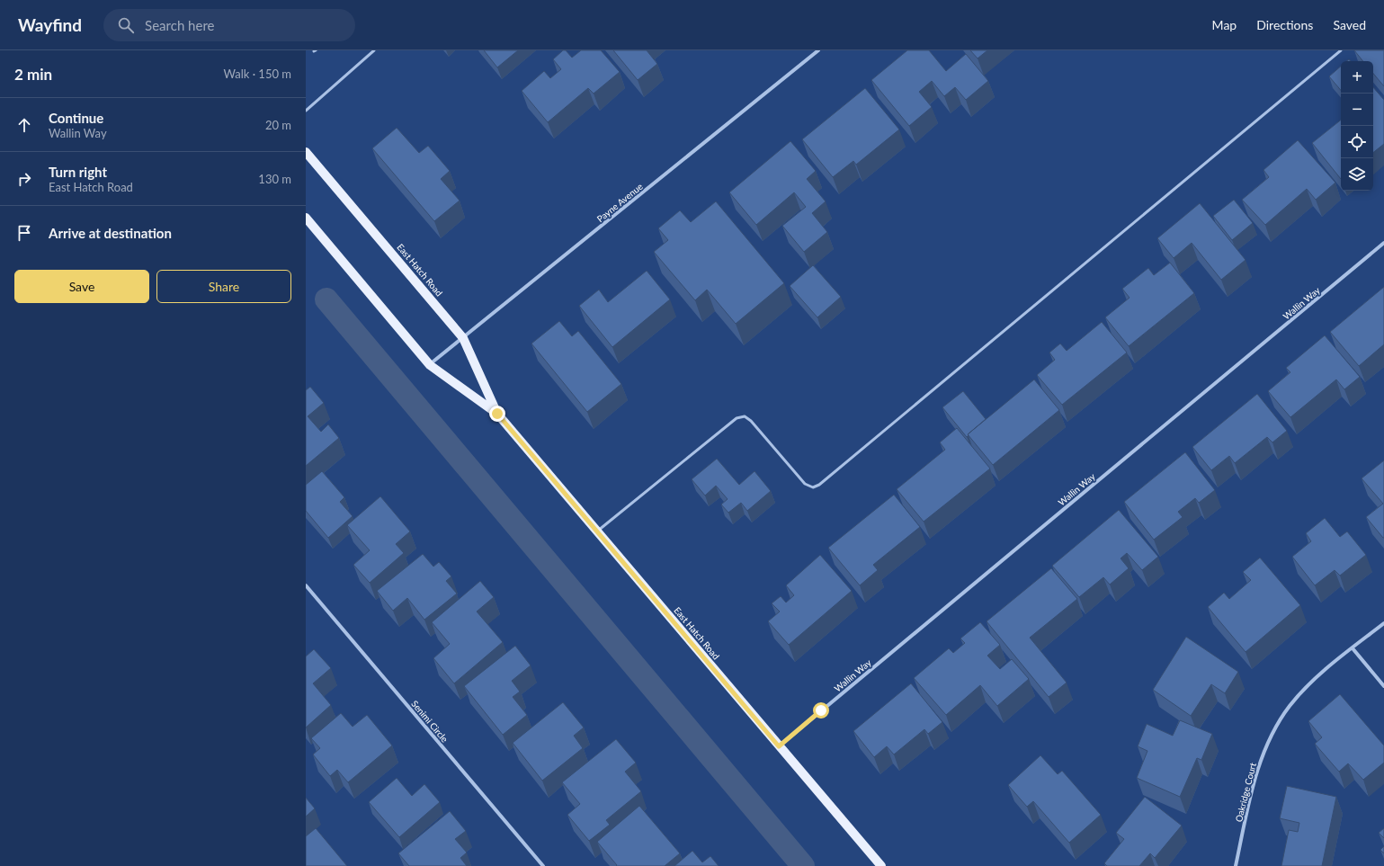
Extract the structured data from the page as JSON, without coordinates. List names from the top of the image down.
{
  "streets": {
    "main road": ["East Hatch Road"],
    "street": [
      "Payne Avenue",
      "Wallin Way",
      "Senimi Circle",
      "Oakridge Court"
    ]
  },
  "crossings": [
    ["Payne Avenue", "East Hatch Road"],
    ["East Hatch Road", "Wallin Way"]
  ],
  "page": {
    "header": "Wayfind",
    "search": "Search here",
    "nav": ["Map", "Directions", "Saved"],
    "heading": ["2 min", "Walk · 150 m"],
    "map_buttons": ["+", "−"],
    "list": [
      ["Continue", "Wallin Way", "20 m"],
      ["Turn right", "East Hatch Road", "130 m"],
      "Arrive at destination"
    ],
    "buttons": ["Save", "Share"]
  }
}
